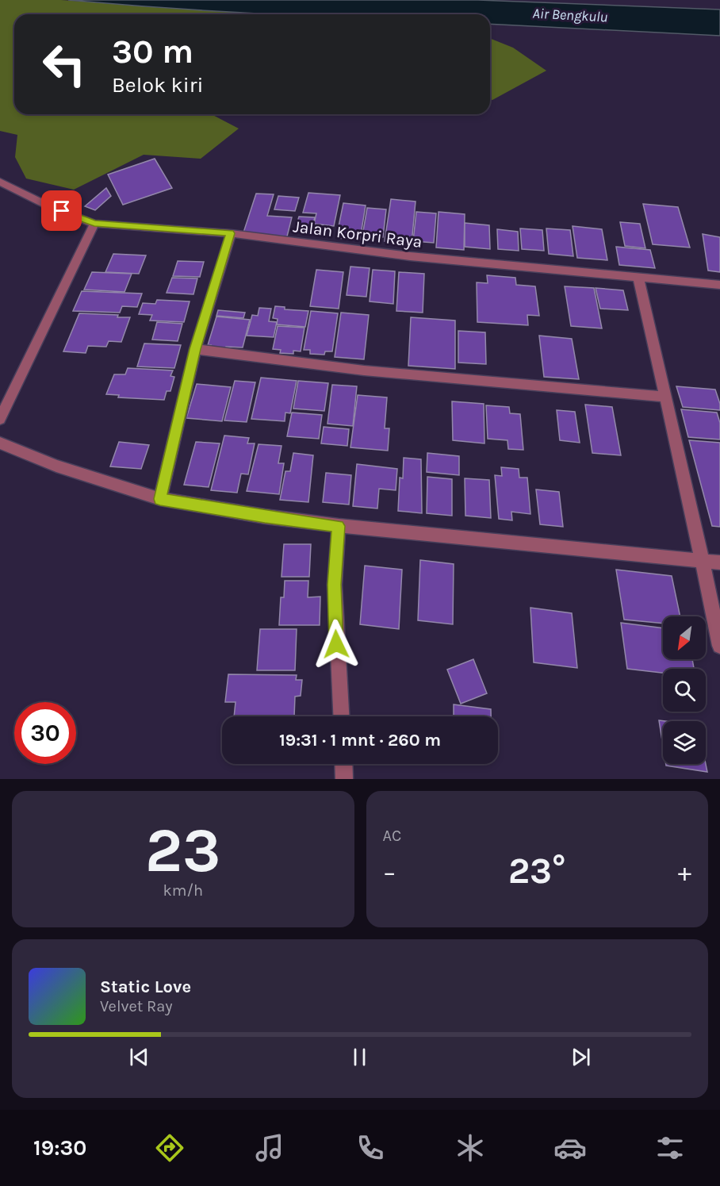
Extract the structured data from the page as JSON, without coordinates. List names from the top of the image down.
{
  "streets": {
    "street": ["Jalan Korpri Raya"]
  },
  "water": ["Air Bengkulu"],
  "north": "bottom left",
  "page": {
    "turn": ["30 m", "Belok kiri"],
    "limit": "30",
    "trip": "19:31 · 1 mnt · 260 m",
    "tile": [
      ["23", "km/h"],
      "AC"
    ],
    "heat": ["−", "23°", "+"],
    "song": ["Static Love", "Velvet Ray"],
    "tabs": "19:30"
  }
}
